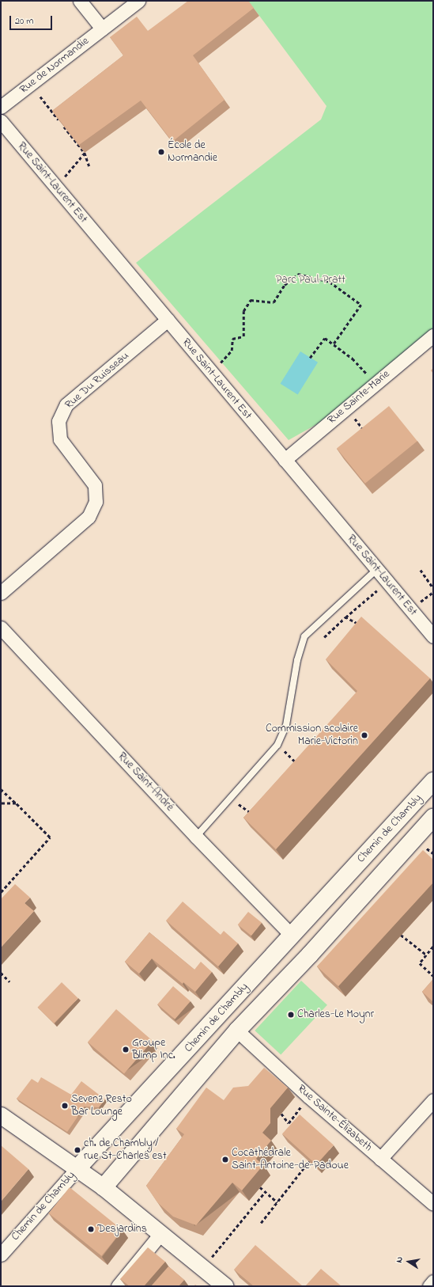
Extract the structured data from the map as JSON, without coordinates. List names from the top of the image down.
{
  "streets": {
    "main road": ["Chemin de Chambly"],
    "street": [
      "Rue de Normandie",
      "Rue Saint-Laurent Est",
      "Rue Du Ruisseau",
      "Rue Sainte-Marie",
      "Rue Saint-André",
      "Rue Sainte-Élizabeth"
    ]
  },
  "crossings": [
    ["Rue Saint-Laurent Est", "Rue Du Ruisseau"],
    ["Rue Saint-Laurent Est", "Rue Sainte-Marie"],
    ["Rue Saint-André", "Chemin de Chambly"]
  ],
  "parks": ["Parc Paul-Pratt"],
  "places": [
    "École de Normandie",
    "Commission scolaire Marie-Victorin",
    "Charles-Le Moynr",
    "Groupe Blimp Inc.",
    "Sevenz Resto Bar Lounge",
    "ch. de Chambly / rue St-Charles est",
    "Cocathédrale Saint-Antoine-de-Padoue",
    "Desjardins"
  ],
  "scale_bar": "20 m",
  "north": "left"
}
